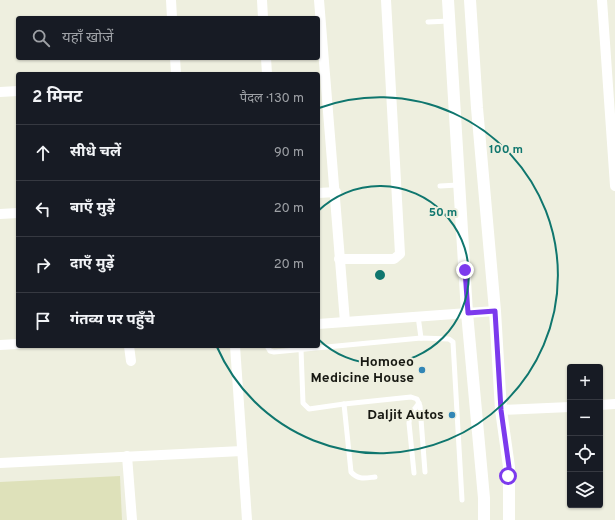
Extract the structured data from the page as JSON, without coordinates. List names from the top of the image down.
{
  "places": ["Homoeo Medicine House", "Daljit Autos"],
  "page": {
    "search": "यहाँ खोजें",
    "heading": ["2 मिनट", "पैदल · 130 m"],
    "list": [
      ["सीधे चलें", "90 m"],
      ["बाएँ मुड़ें", "20 m"],
      ["दाएँ मुड़ें", "20 m"],
      "गंतव्य पर पहुँचे"
    ],
    "map_buttons": ["+", "−"]
  },
  "rings": ["100 m", "50 m"]
}
